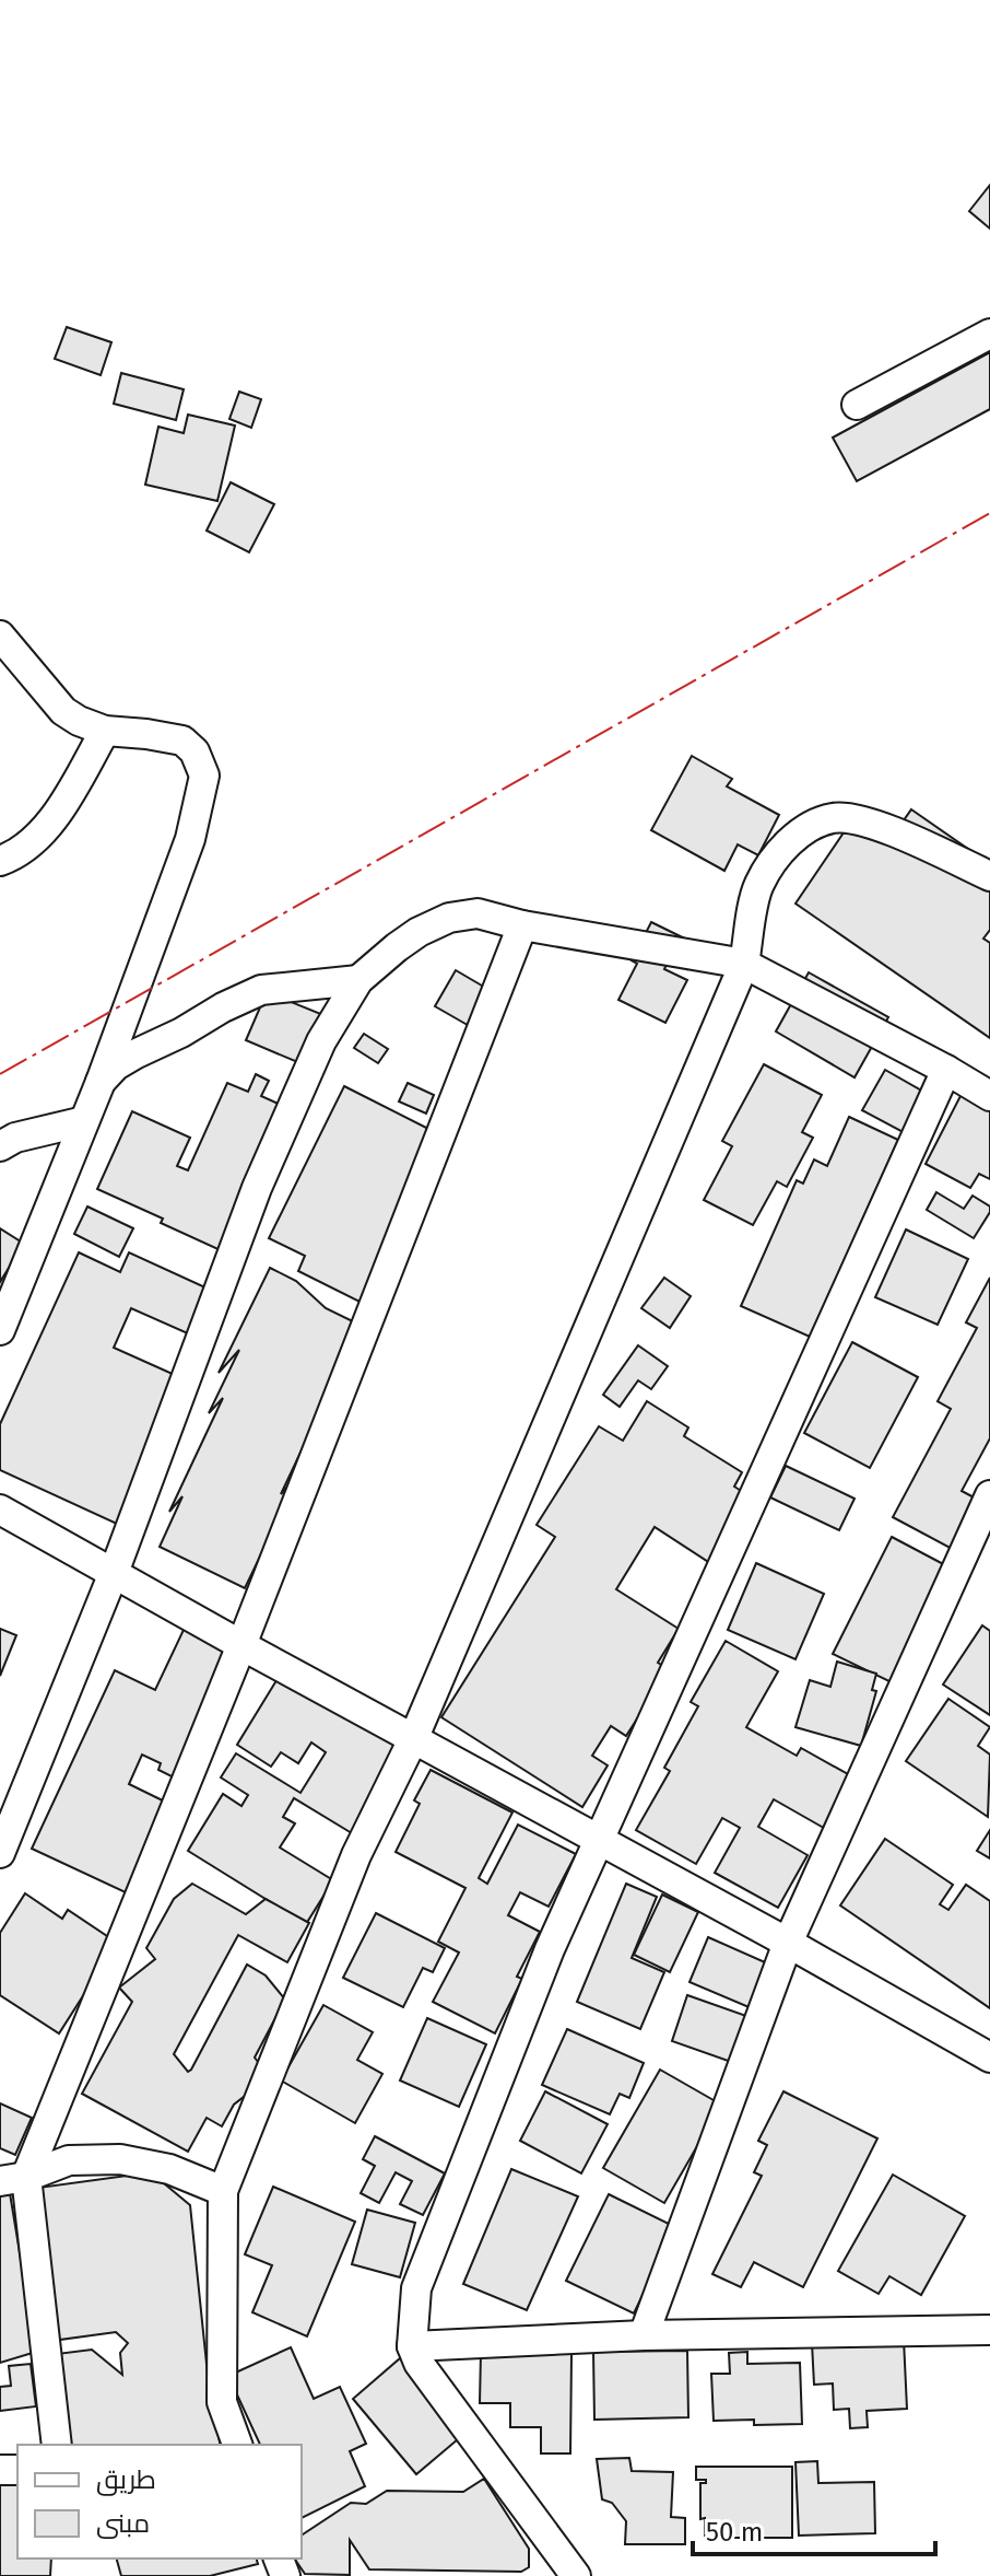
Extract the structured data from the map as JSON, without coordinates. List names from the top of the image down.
{
  "legend": ["طريق", "مبنى"],
  "scale_bar": "50 m"
}
